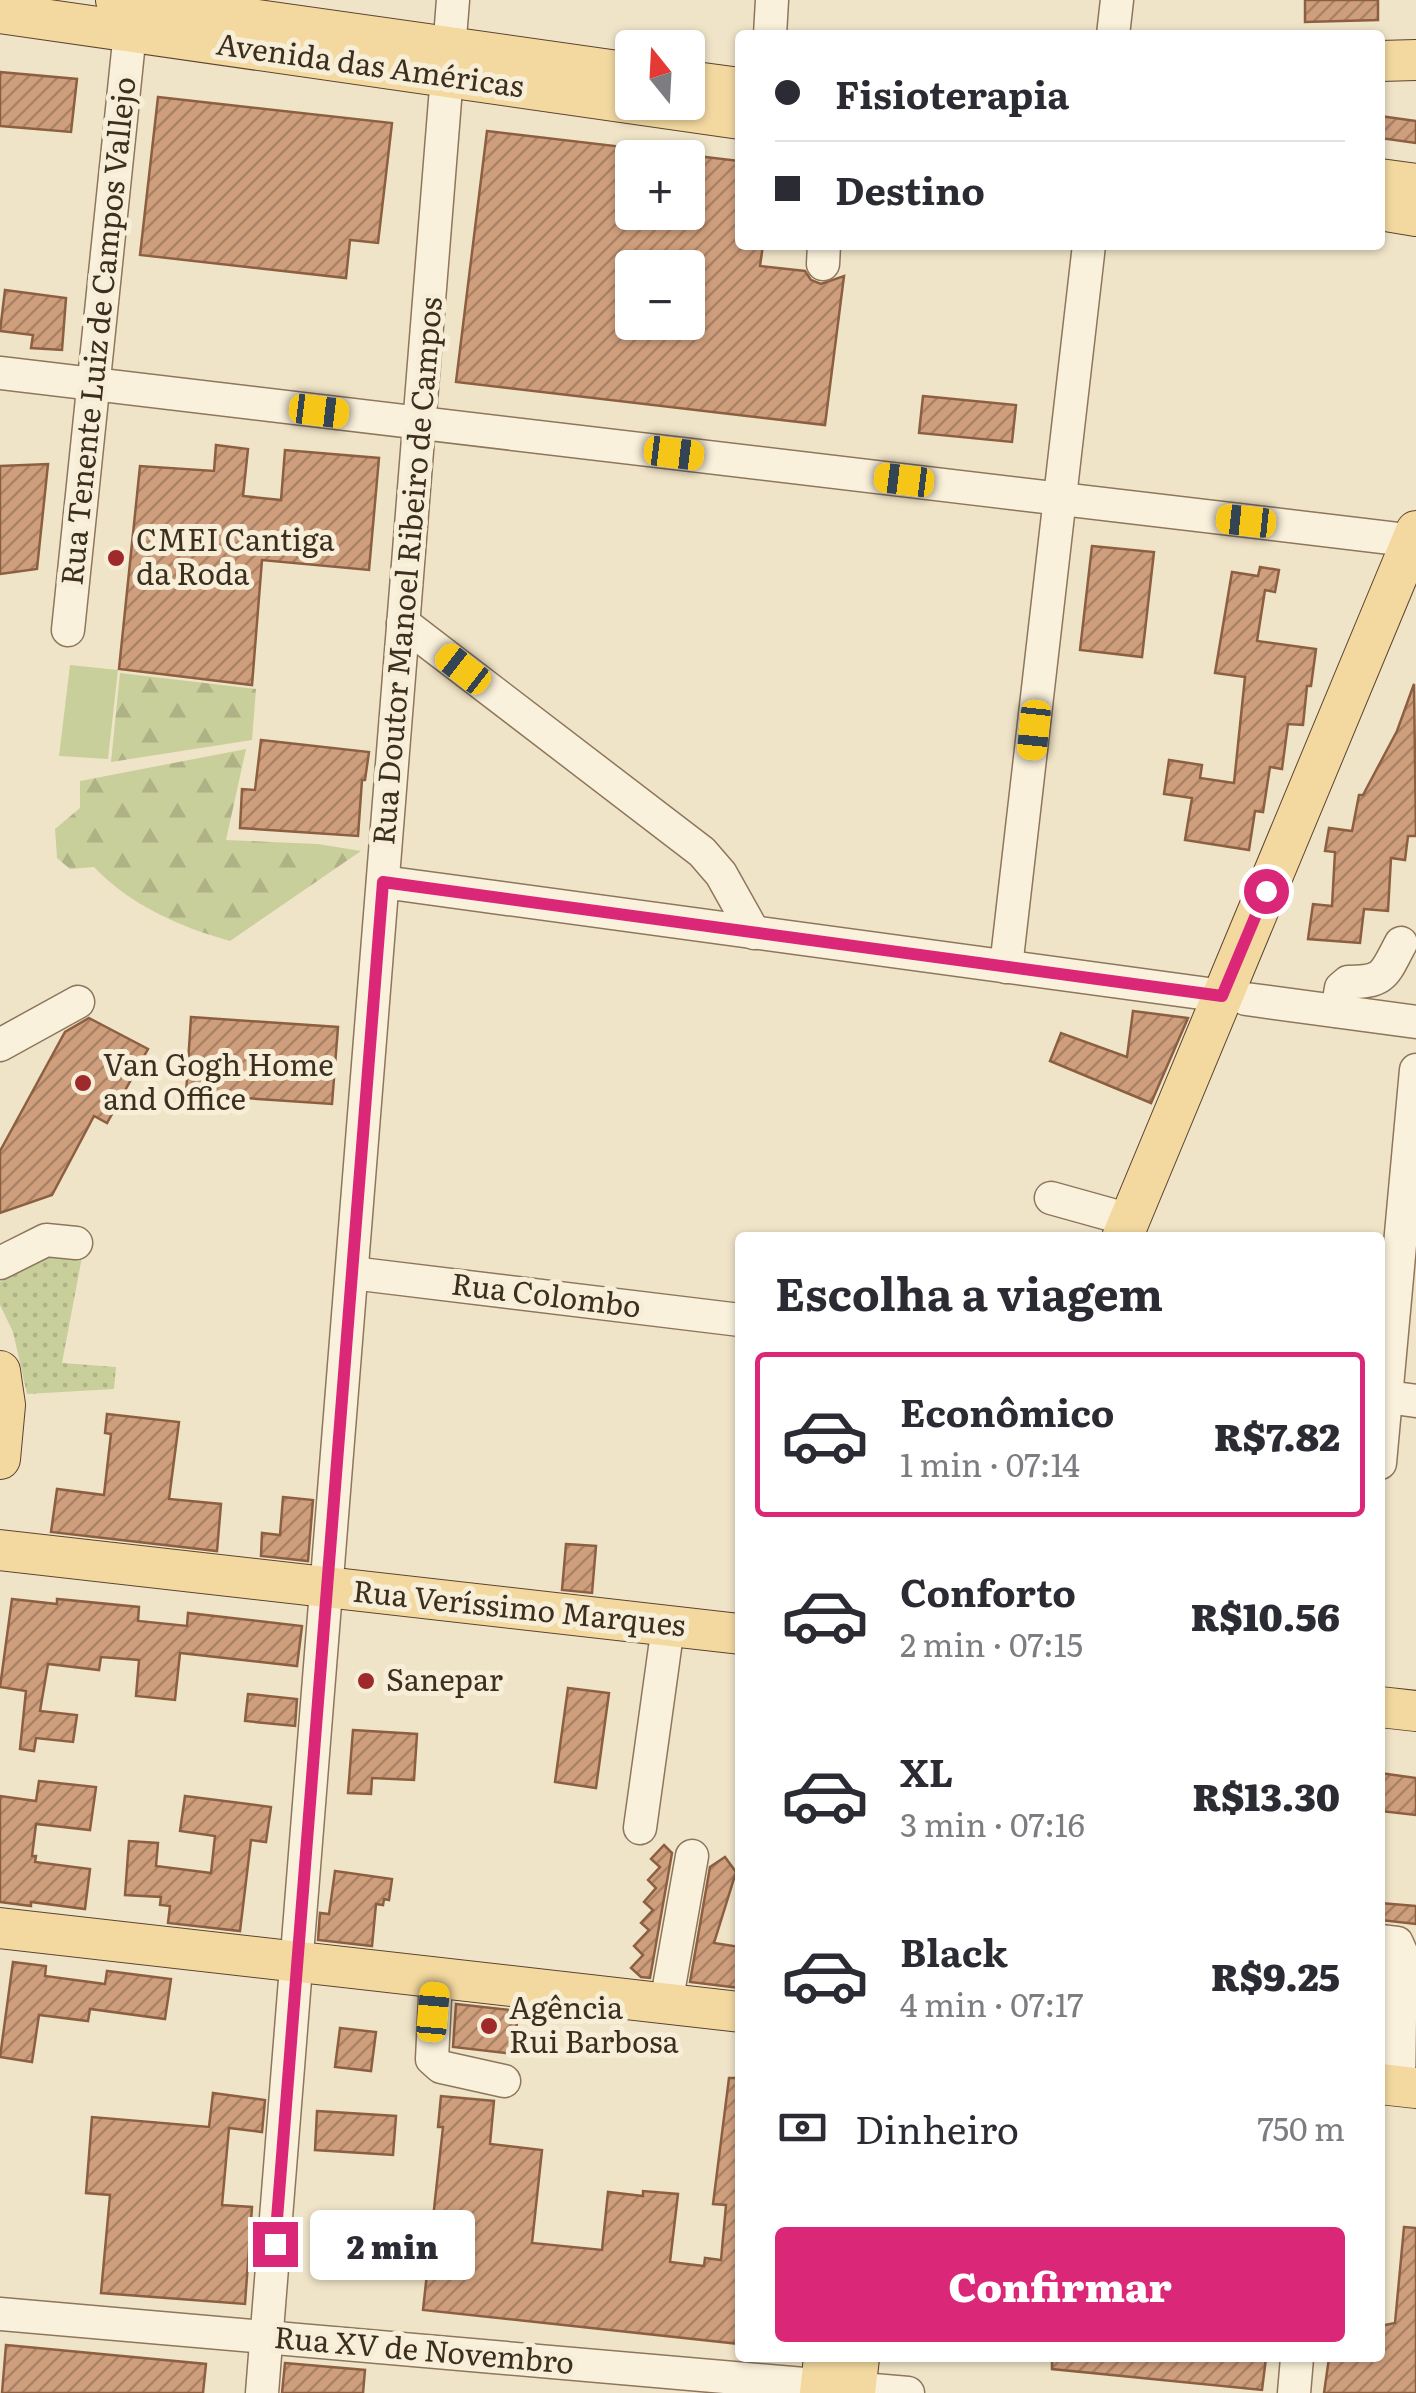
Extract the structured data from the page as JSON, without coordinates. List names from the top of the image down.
{
  "streets": {
    "main road": ["Avenida das Américas", "Rua Veríssimo Marques"],
    "street": [
      "Rua Tenente Luiz de Campos Vallejo",
      "Rua Doutor Manoel Ribeiro de Campos",
      "Rua Colombo",
      "Rua XV de Novembro"
    ]
  },
  "crossings": [
    ["Avenida das Américas", "Rua Tenente Luiz de Campos Vallejo"],
    ["Avenida das Américas", "Rua Doutor Manoel Ribeiro de Campos"],
    ["Rua Doutor Manoel Ribeiro de Campos", "Rua Colombo"],
    ["Rua Doutor Manoel Ribeiro de Campos", "Rua Veríssimo Marques"],
    ["Rua Doutor Manoel Ribeiro de Campos", "Rua XV de Novembro"]
  ],
  "places": [
    "CMEI Cantiga da Roda",
    "Van Gogh Home and Office",
    "Sanepar",
    "Agência Rui Barbosa"
  ],
  "north": "top",
  "page": {
    "map_buttons": ["+", "−"],
    "banner": ["Fisioterapia", "Destino"],
    "heading": "Escolha a viagem",
    "list": [
      {
        "name": "Econômico",
        "note": "1 min · 07:14",
        "value": "R$7.82"
      },
      {
        "name": "Conforto",
        "note": "2 min · 07:15",
        "value": "R$10.56"
      },
      {
        "name": "XL",
        "note": "3 min · 07:16",
        "value": "R$13.30"
      },
      {
        "name": "Black",
        "note": "4 min · 07:17",
        "value": "R$9.25"
      }
    ],
    "pay": ["Dinheiro", "750 m"],
    "buttons": "Confirmar",
    "bubble": "2 min"
  }
}
